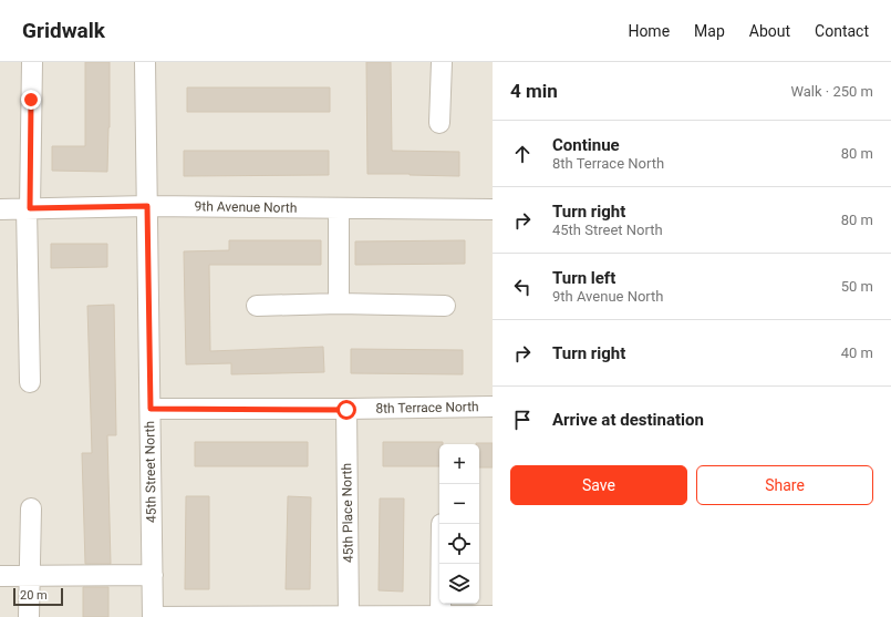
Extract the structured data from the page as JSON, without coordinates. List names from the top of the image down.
{
  "streets": {
    "street": [
      "9th Avenue North",
      "8th Terrace North",
      "45th Street North",
      "45th Place North"
    ]
  },
  "crossings": [
    ["9th Avenue North", "45th Street North"],
    ["8th Terrace North", "45th Street North"],
    ["8th Terrace North", "45th Place North"]
  ],
  "scale_bar": "20 m",
  "page": {
    "header": "Gridwalk",
    "nav": [
      "Home",
      "Map",
      "About",
      "Contact"
    ],
    "heading": ["4 min", "Walk · 250 m"],
    "list": [
      ["Continue", "8th Terrace North", "80 m"],
      ["Turn right", "45th Street North", "80 m"],
      ["Turn left", "9th Avenue North", "50 m"],
      ["Turn right", "40 m"],
      "Arrive at destination"
    ],
    "map_buttons": ["+", "−"],
    "buttons": ["Save", "Share"],
    "scale": "20 m"
  }
}
